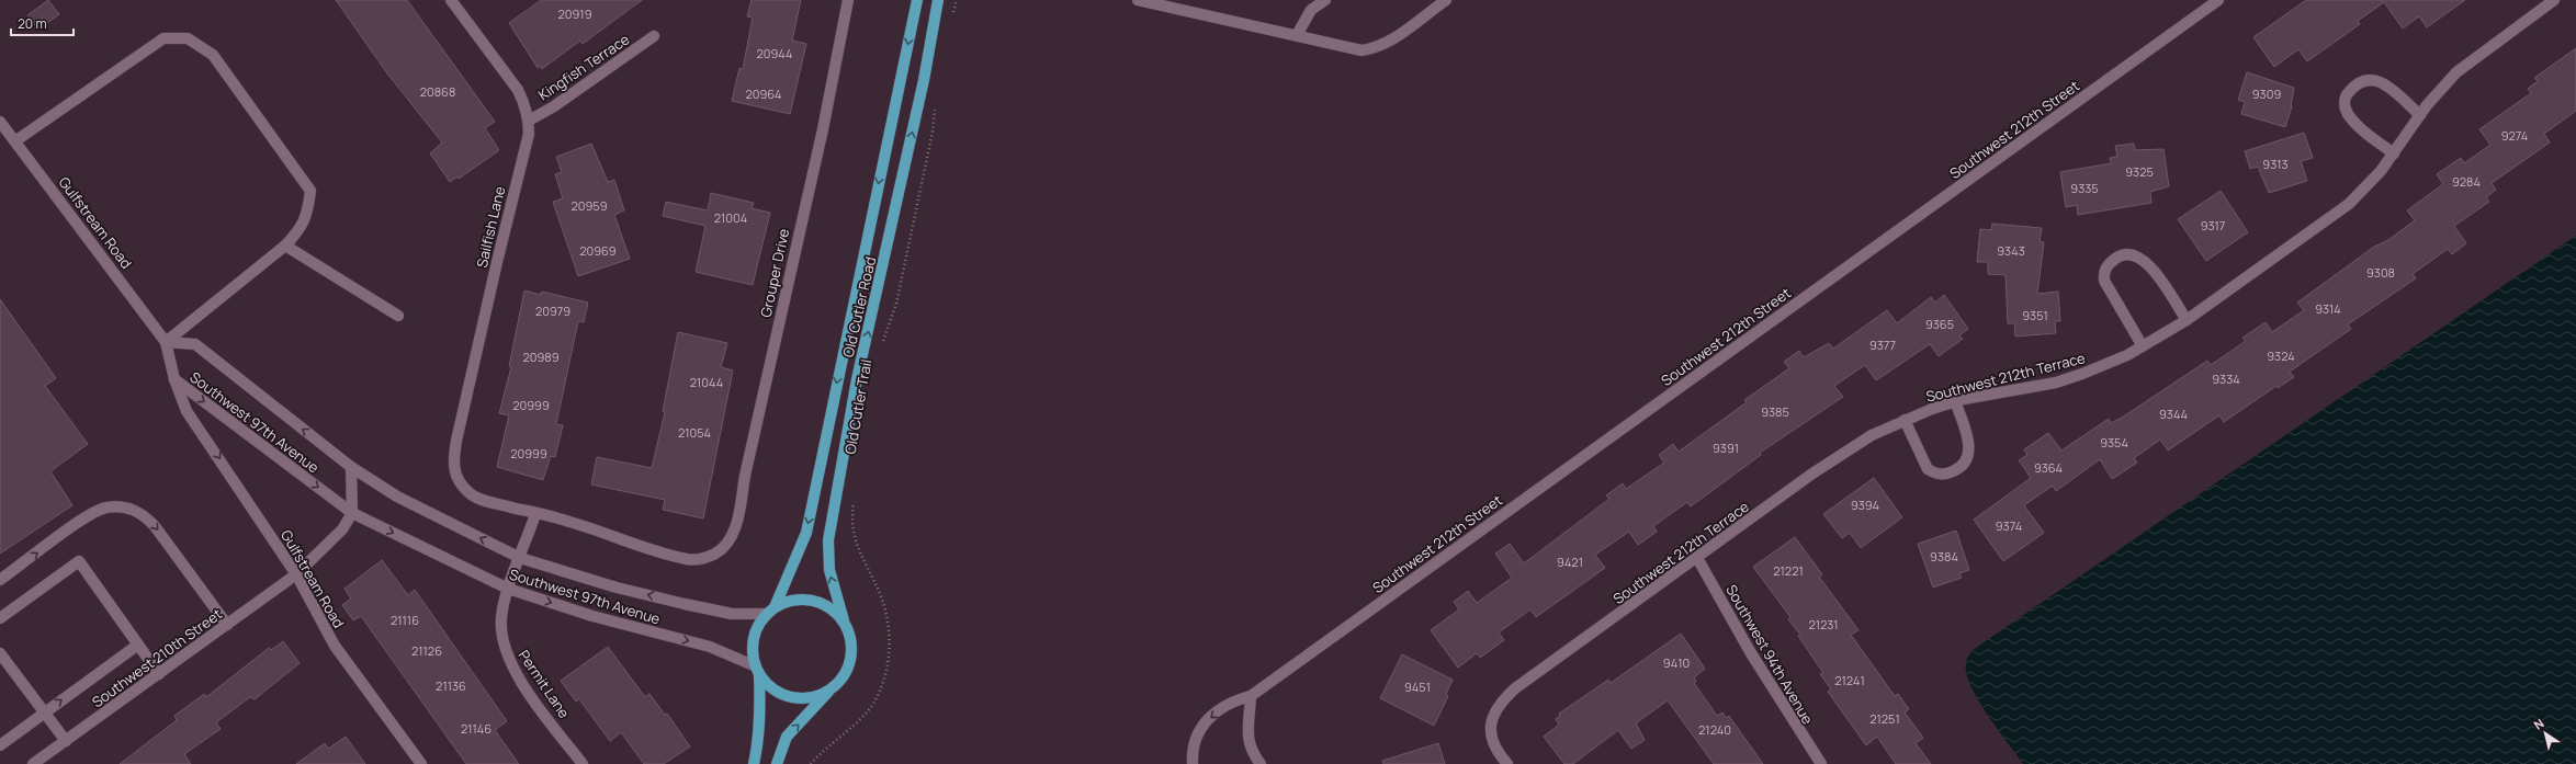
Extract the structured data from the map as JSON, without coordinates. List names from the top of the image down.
{
  "streets": {
    "main road": ["Old Cutler Road"],
    "street": [
      "Kingfish Terrace",
      "Southwest 212th Street",
      "Gulfstream Road",
      "Sailfish Lane",
      "Grouper Drive",
      "Southwest 212th Terrace",
      "Southwest 97th Avenue",
      "Southwest 94th Avenue",
      "Southwest 210th Street",
      "Permit Lane"
    ],
    "path": ["Old Cutler Trail"]
  },
  "crossings": [
    ["Kingfish Terrace", "Sailfish Lane"],
    ["Gulfstream Road", "Southwest 97th Avenue"],
    ["Gulfstream Road", "Southwest 210th Street"],
    ["Sailfish Lane", "Grouper Drive"],
    ["Sailfish Lane", "Permit Lane"],
    ["Grouper Drive", "Permit Lane"],
    ["Old Cutler Road", "Southwest 97th Avenue"],
    ["Southwest 212th Terrace", "Southwest 94th Avenue"],
    ["Southwest 97th Avenue", "Southwest 210th Street"],
    ["Southwest 97th Avenue", "Permit Lane"]
  ],
  "house_numbers": [
    "20919",
    "20944",
    "20868",
    "20964",
    "9309",
    "9274",
    "9313",
    "9325",
    "9284",
    "9335",
    "20959",
    "21004",
    "9317",
    "20969",
    "9343",
    "9308",
    "9314",
    "20979",
    "9351",
    "9365",
    "9377",
    "9324",
    "20989",
    "9334",
    "21044",
    "20999",
    "9385",
    "9344",
    "21054",
    "9354",
    "9391",
    "20999",
    "9364",
    "9394",
    "9374",
    "9384",
    "9421",
    "21221",
    "21116",
    "21231",
    "21126",
    "9410",
    "21241",
    "21136",
    "9451",
    "21251",
    "21146",
    "21240"
  ],
  "scale_bar": "20 m",
  "north": "top left"
}
